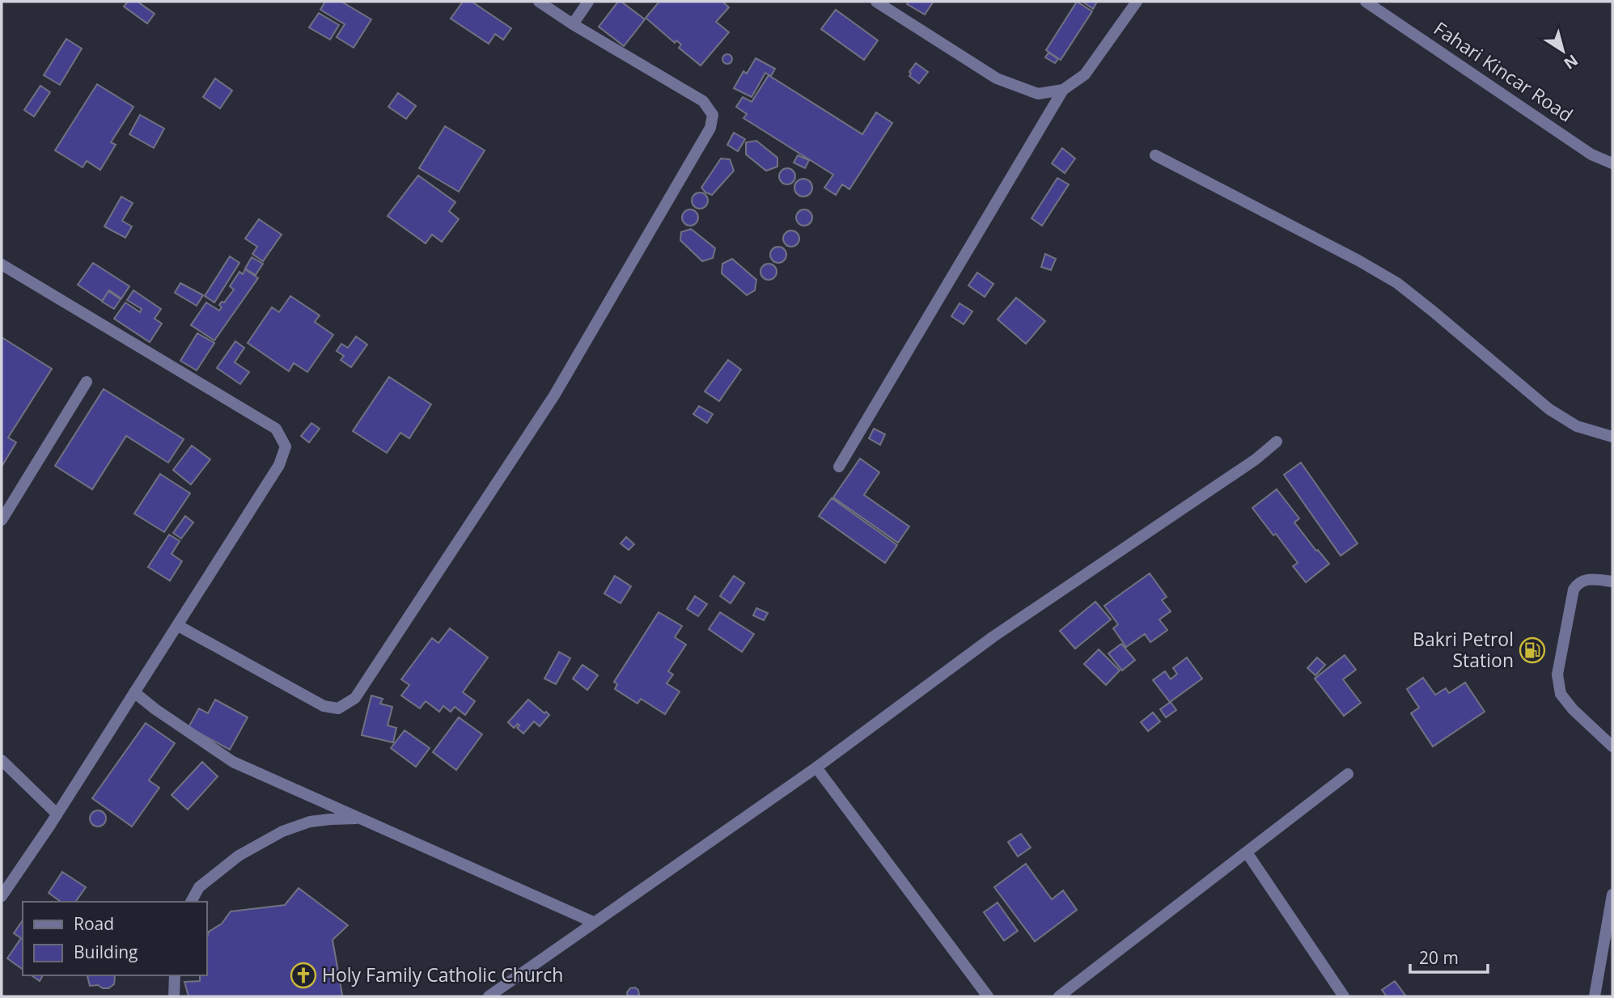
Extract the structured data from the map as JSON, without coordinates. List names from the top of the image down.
{
  "streets": {
    "street": ["Fahari Kincar Road"]
  },
  "places": {
    "fuel station": ["Bakri Petrol Station"],
    "church": ["Holy Family Catholic Church"]
  },
  "legend": ["Road", "Building"],
  "scale_bar": "20 m",
  "north": "bottom right"
}
